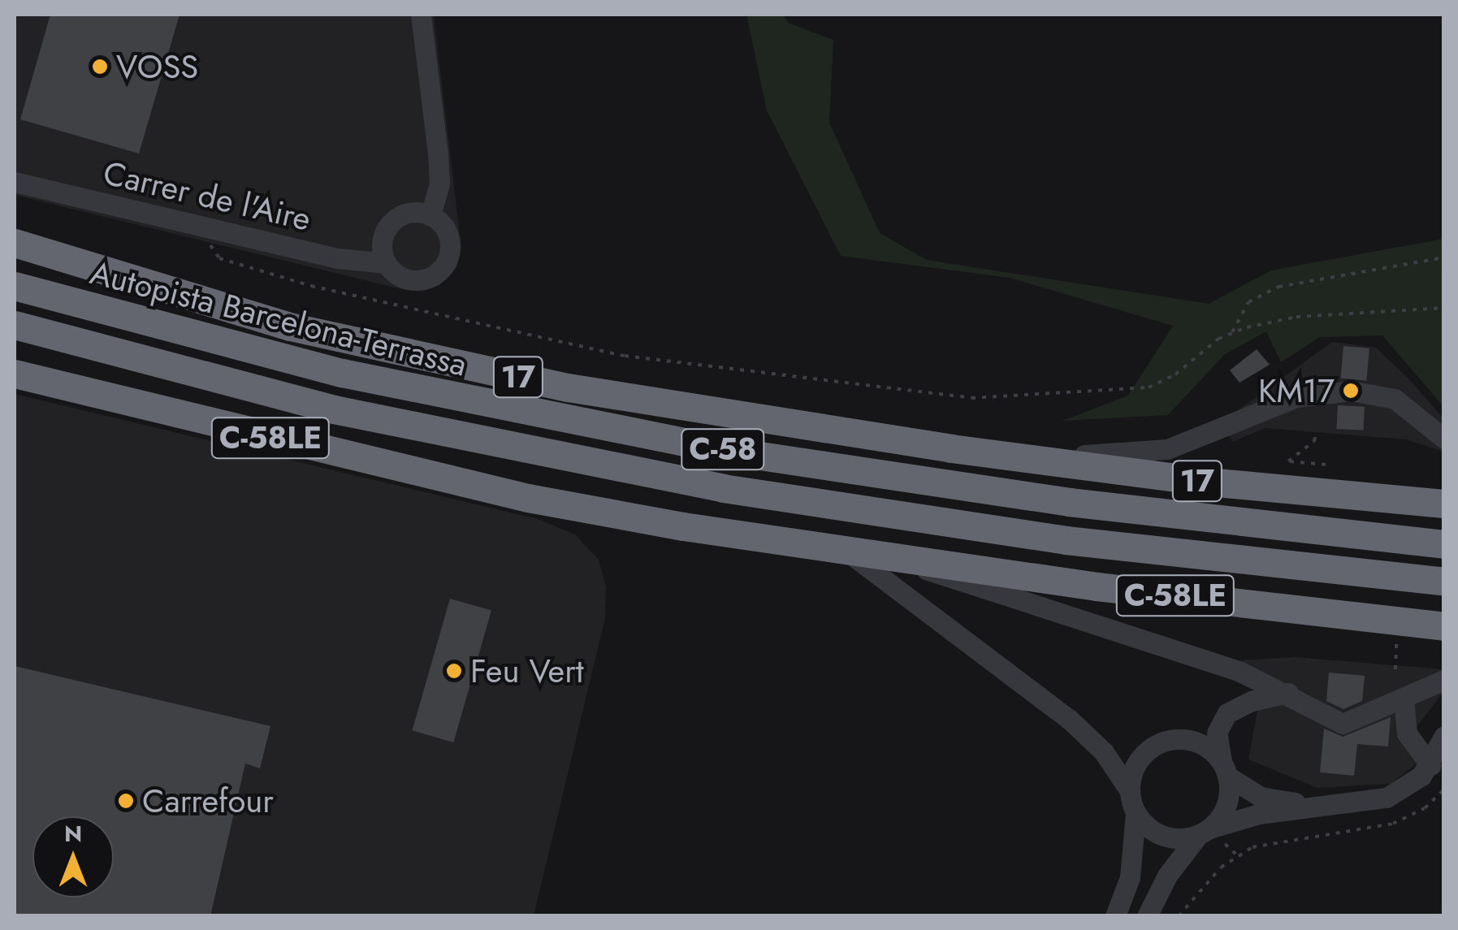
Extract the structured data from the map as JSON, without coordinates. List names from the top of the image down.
{
  "streets": {
    "highway": [
      "Autopista Barcelona-Terrassa",
      "17",
      "C-58LE",
      "C-58"
    ],
    "street": ["Carrer de l'Aire"]
  },
  "places": [
    "VOSS",
    "KM17",
    "Feu Vert",
    "Carrefour"
  ],
  "north": "top"
}
